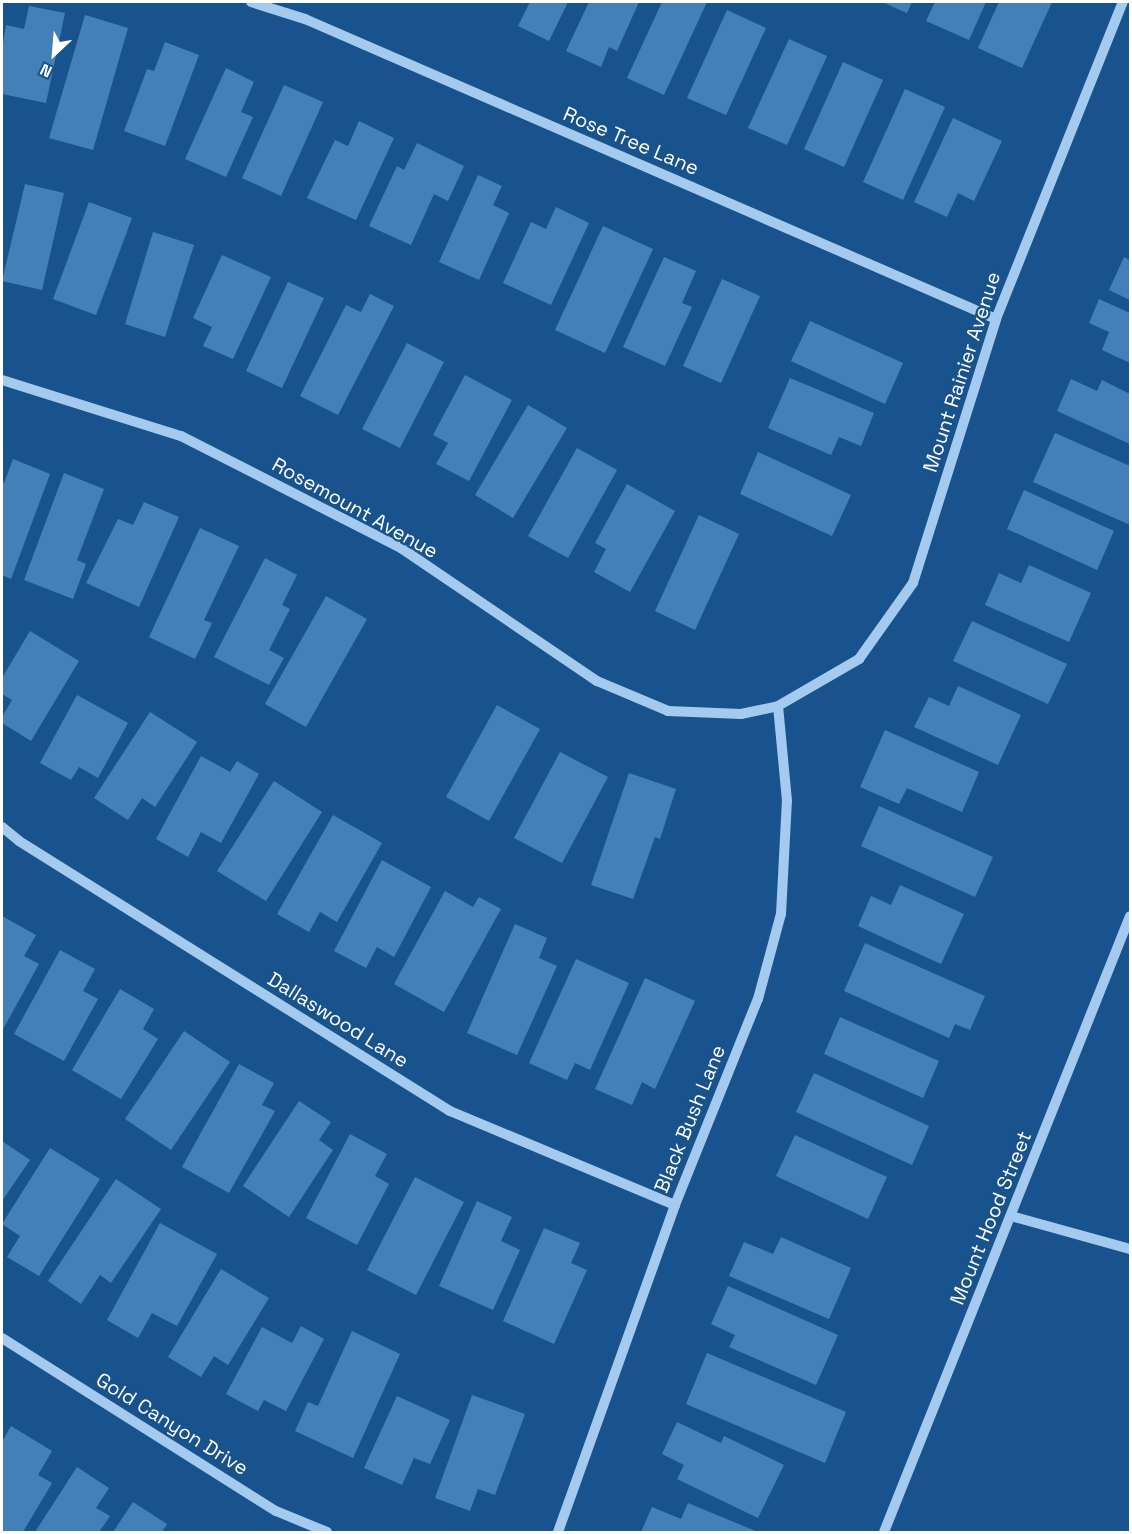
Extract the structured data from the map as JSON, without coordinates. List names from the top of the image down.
{
  "streets": {
    "street": [
      "Rose Tree Lane",
      "Mount Rainier Avenue",
      "Rosemount Avenue",
      "Dallaswood Lane",
      "Black Bush Lane",
      "Mount Hood Street",
      "Gold Canyon Drive"
    ]
  },
  "crossings": [
    ["Rose Tree Lane", "Mount Rainier Avenue"],
    ["Mount Rainier Avenue", "Rosemount Avenue"],
    ["Mount Rainier Avenue", "Black Bush Lane"],
    ["Rosemount Avenue", "Black Bush Lane"],
    ["Dallaswood Lane", "Black Bush Lane"]
  ],
  "north": "bottom left"
}
